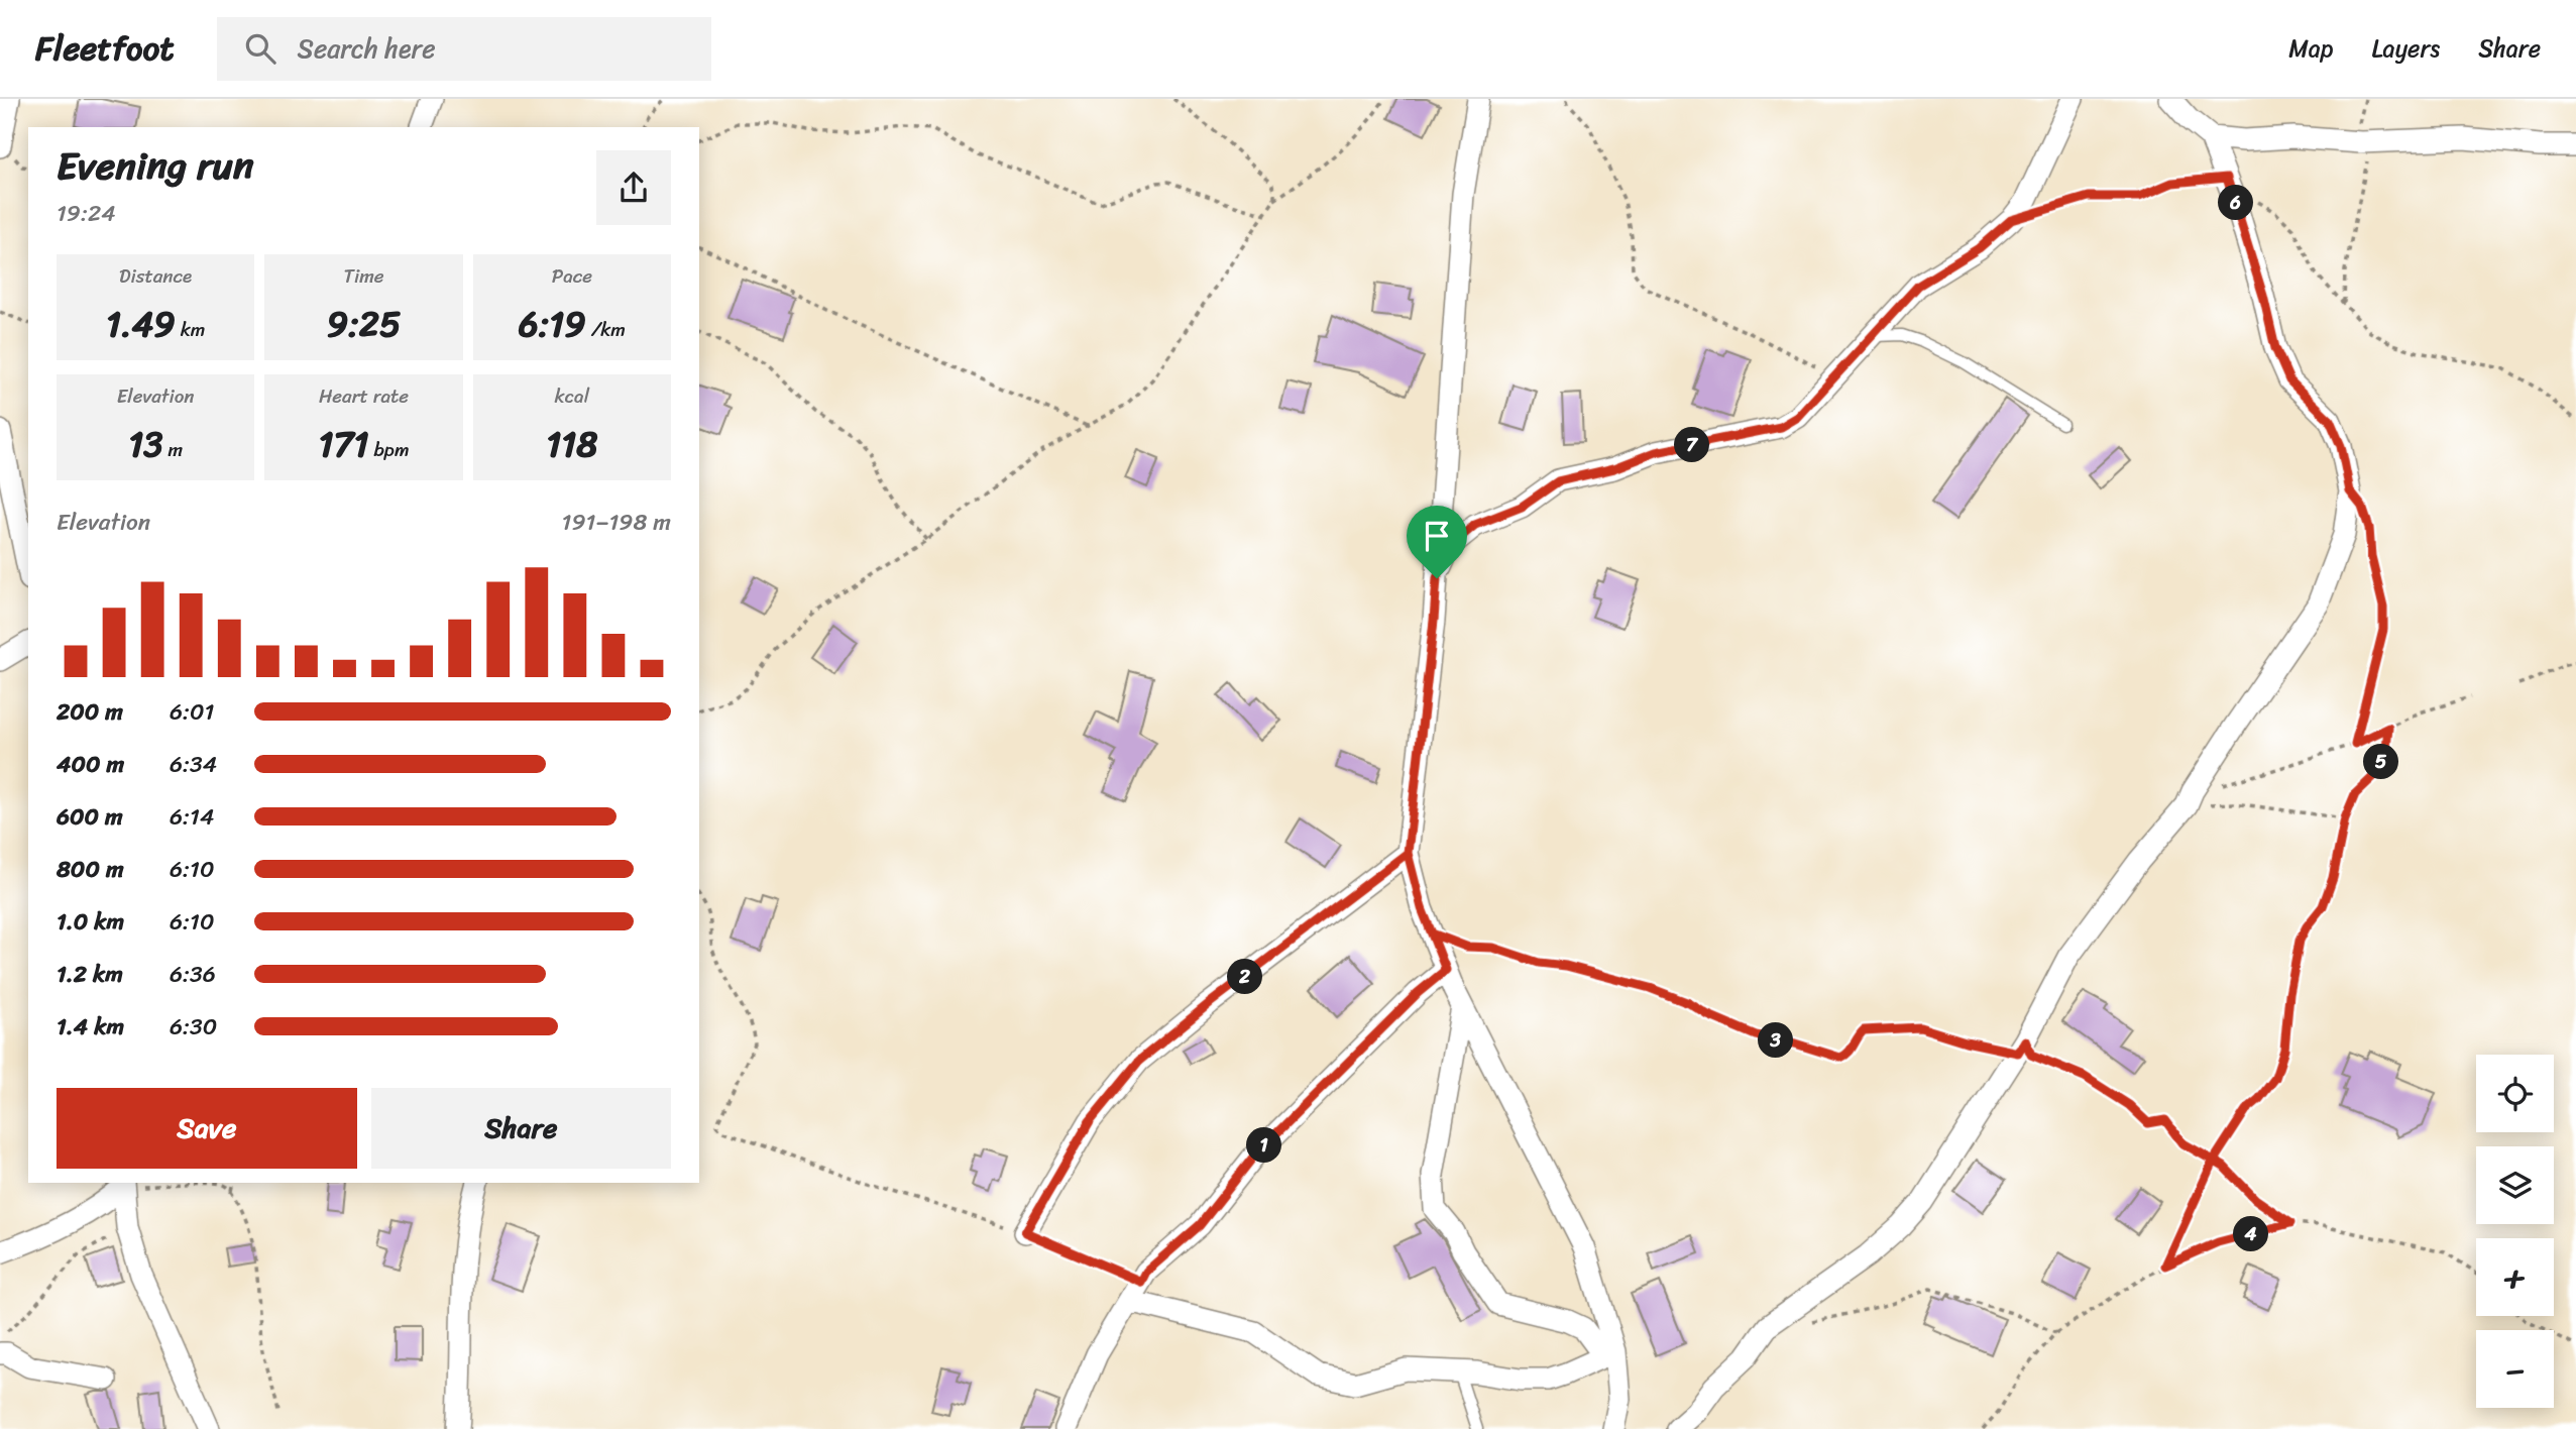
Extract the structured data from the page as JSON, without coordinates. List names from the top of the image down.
{
  "page": {
    "header": "Fleetfoot",
    "search": "Search here",
    "nav": ["Map", "Layers", "Share"],
    "heading": ["Evening run", "19:24"],
    "pins": [
      "6",
      "7",
      "5",
      "2",
      "3",
      "1",
      "4"
    ],
    "stats": [
      ["Distance", "1.49 km"],
      ["Time", "9:25"],
      ["Pace", "6:19 /km"],
      ["Elevation", "13 m"],
      ["Heart rate", "171 bpm"],
      ["kcal", "118"]
    ],
    "chart": ["Elevation", "191–198 m"],
    "list": [
      {
        "name": "200 m",
        "note": "6:01"
      },
      {
        "name": "400 m",
        "note": "6:34"
      },
      {
        "name": "600 m",
        "note": "6:14"
      },
      {
        "name": "800 m",
        "note": "6:10"
      },
      {
        "name": "1.0 km",
        "note": "6:10"
      },
      {
        "name": "1.2 km",
        "note": "6:36"
      },
      {
        "name": "1.4 km",
        "note": "6:30"
      }
    ],
    "map_buttons": ["+", "−"],
    "buttons": ["Save", "Share"]
  }
}
